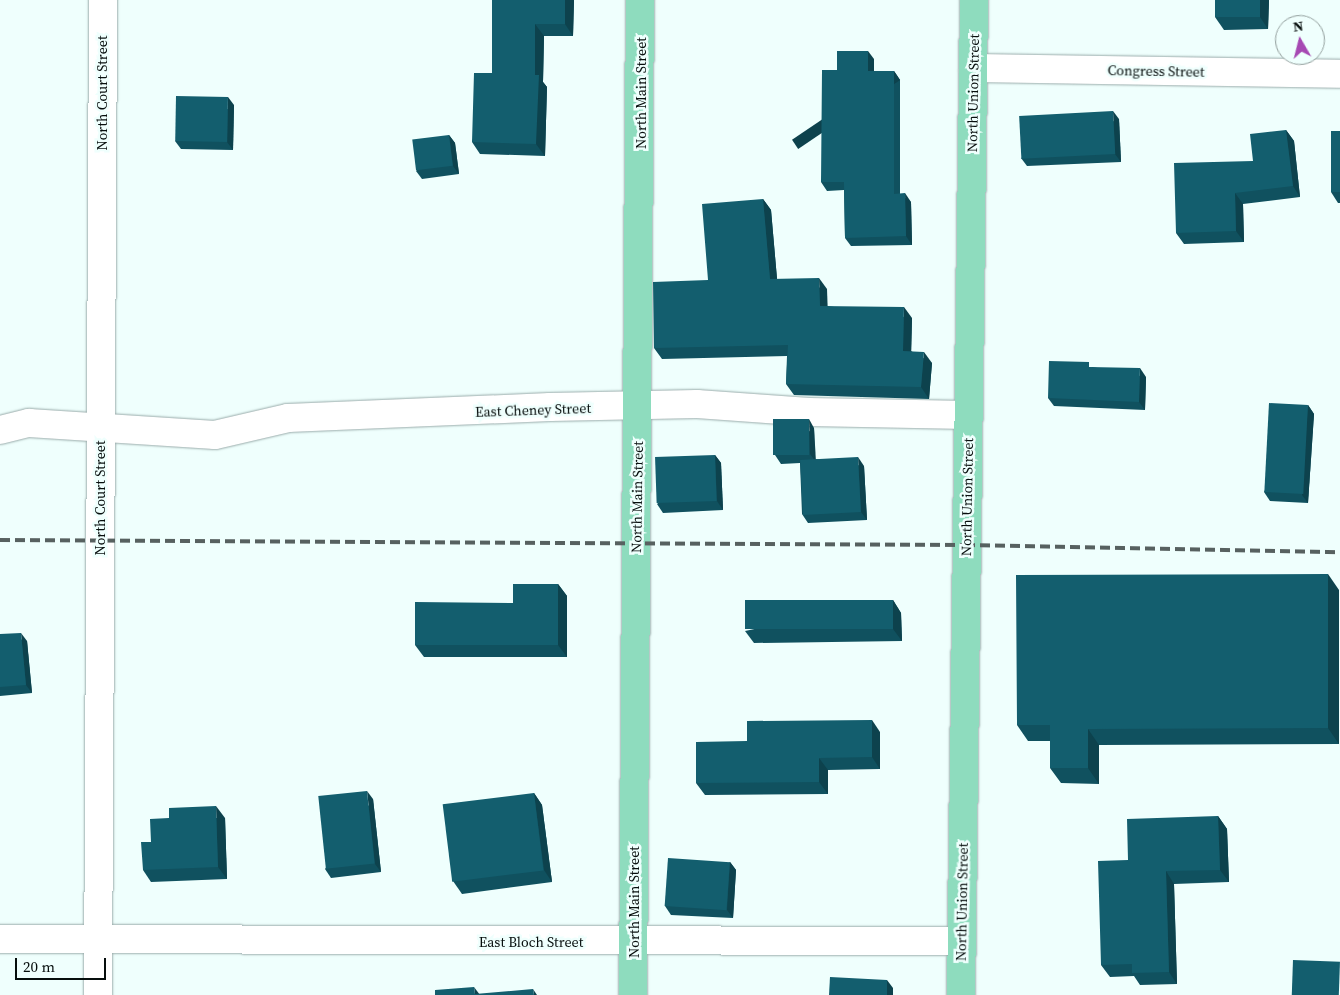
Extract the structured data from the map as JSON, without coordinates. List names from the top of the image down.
{
  "streets": {
    "main road": ["North Main Street", "North Union Street"],
    "street": [
      "Congress Street",
      "North Court Street",
      "East Cheney Street",
      "East Bloch Street"
    ]
  },
  "crossings": [
    ["Congress Street", "North Union Street"],
    ["North Court Street", "East Cheney Street"],
    ["North Court Street", "East Bloch Street"],
    ["North Main Street", "East Cheney Street"],
    ["North Main Street", "East Bloch Street"],
    ["North Union Street", "East Cheney Street"],
    ["North Union Street", "East Bloch Street"]
  ],
  "scale_bar": "20 m",
  "north": "top"
}
